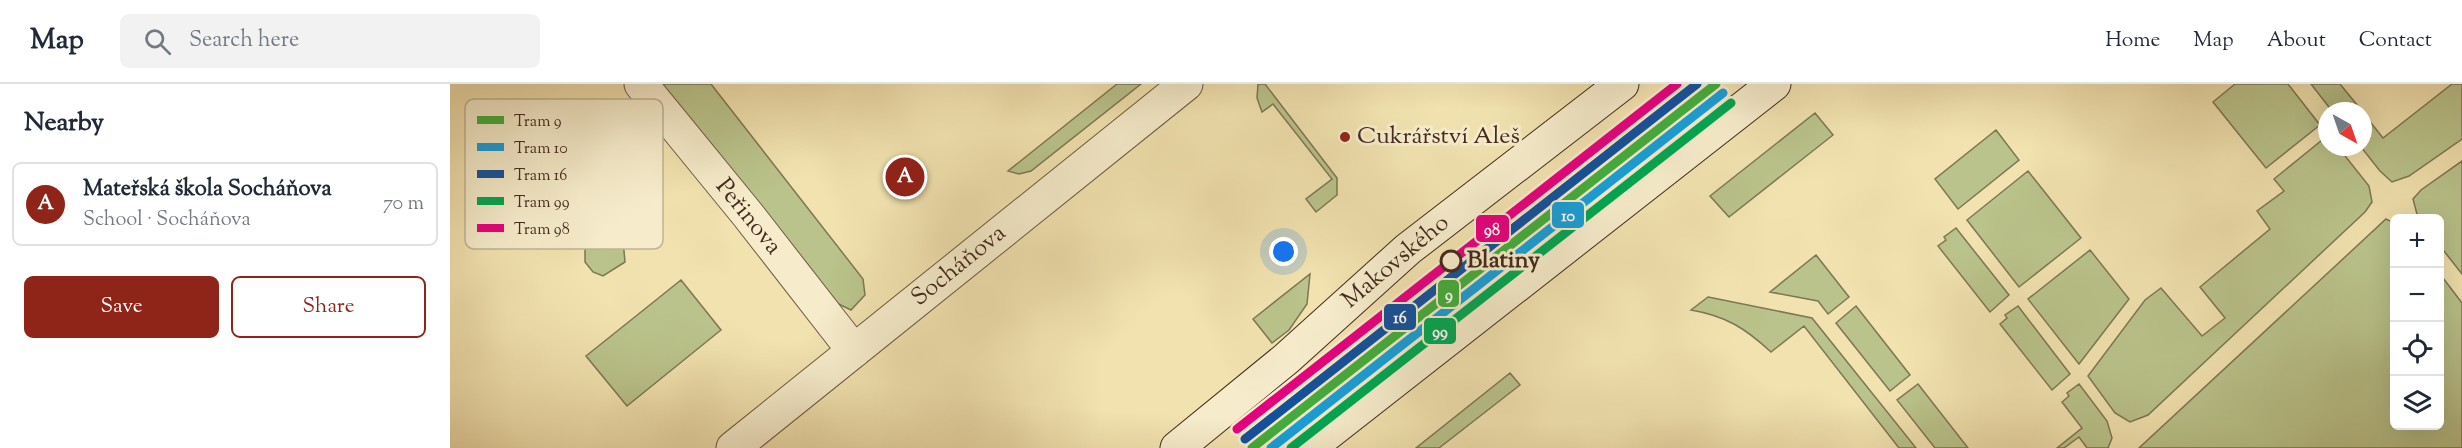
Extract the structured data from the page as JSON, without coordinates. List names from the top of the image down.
{
  "streets": {
    "street": ["Peřinova", "Makovského", "Socháňova"]
  },
  "crossings": [
    ["Peřinova", "Socháňova"]
  ],
  "places": ["Cukrářství Aleš", "Blatiny"],
  "lines": [
    "tram line 9",
    "tram line 16",
    "tram line 98",
    "tram line 10",
    "tram line 99"
  ],
  "legend": [
    "Tram 9",
    "Tram 10",
    "Tram 16",
    "Tram 99",
    "Tram 98"
  ],
  "north": "bottom right",
  "page": {
    "header": "Map",
    "search": "Search here",
    "nav": [
      "Home",
      "Map",
      "About",
      "Contact"
    ],
    "heading": "Nearby",
    "pins": "A",
    "list": [
      {
        "mark": "A",
        "name": "Mateřská škola Socháňova",
        "note": "School · Socháňova",
        "value": "70 m"
      }
    ],
    "map_buttons": ["+", "−"],
    "buttons": ["Save", "Share"]
  }
}
